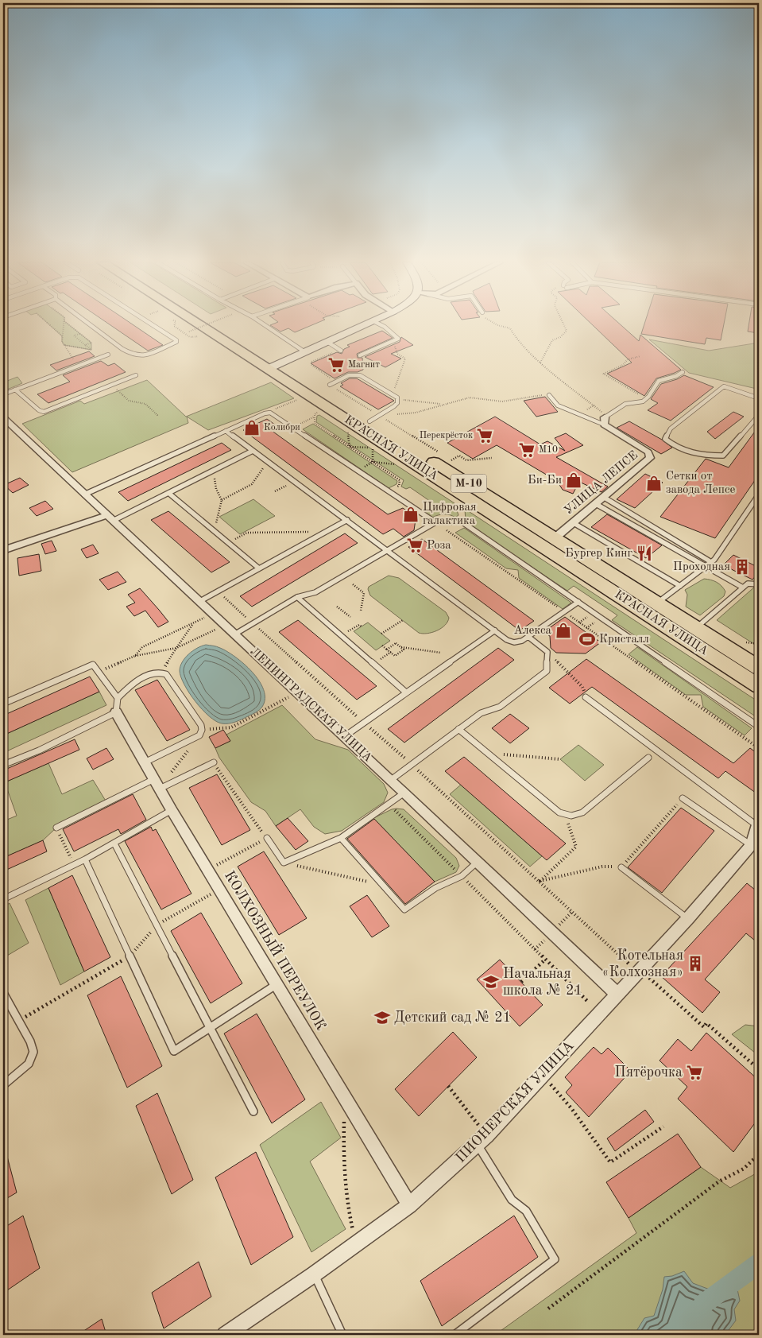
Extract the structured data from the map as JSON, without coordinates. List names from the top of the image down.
{
  "streets": {
    "highway": ["КРАСНАЯ УЛИЦА", "М-10"],
    "street": [
      "УЛИЦА ЛЕПСЕ",
      "ЛЕНИНГРАДСКАЯ УЛИЦА",
      "КОЛХОЗНЫЙ ПЕРЕУЛОК",
      "ПИОНЕРСКАЯ УЛИЦА"
    ]
  },
  "crossings": [
    ["КРАСНАЯ УЛИЦА", "УЛИЦА ЛЕПСЕ"],
    ["ЛЕНИНГРАДСКАЯ УЛИЦА", "ПИОНЕРСКАЯ УЛИЦА"],
    ["КОЛХОЗНЫЙ ПЕРЕУЛОК", "ПИОНЕРСКАЯ УЛИЦА"]
  ],
  "places": {
    "supermarket": [
      "Магнит",
      "Перекрёсток",
      "М10",
      "Роза",
      "Пятёрочка"
    ],
    "shop": [
      "Колибри",
      "Би-Би",
      "Сетки от завода Лепсе",
      "Цифровая галактика",
      "Алекса"
    ],
    "restaurant": ["Бургер Кинг"],
    "building": ["Проходная", "Котельная «Колхозная»"],
    "sports": ["Кристалл"],
    "school or university": ["Начальная школа № 21", "Детский сад № 21"]
  }
}
